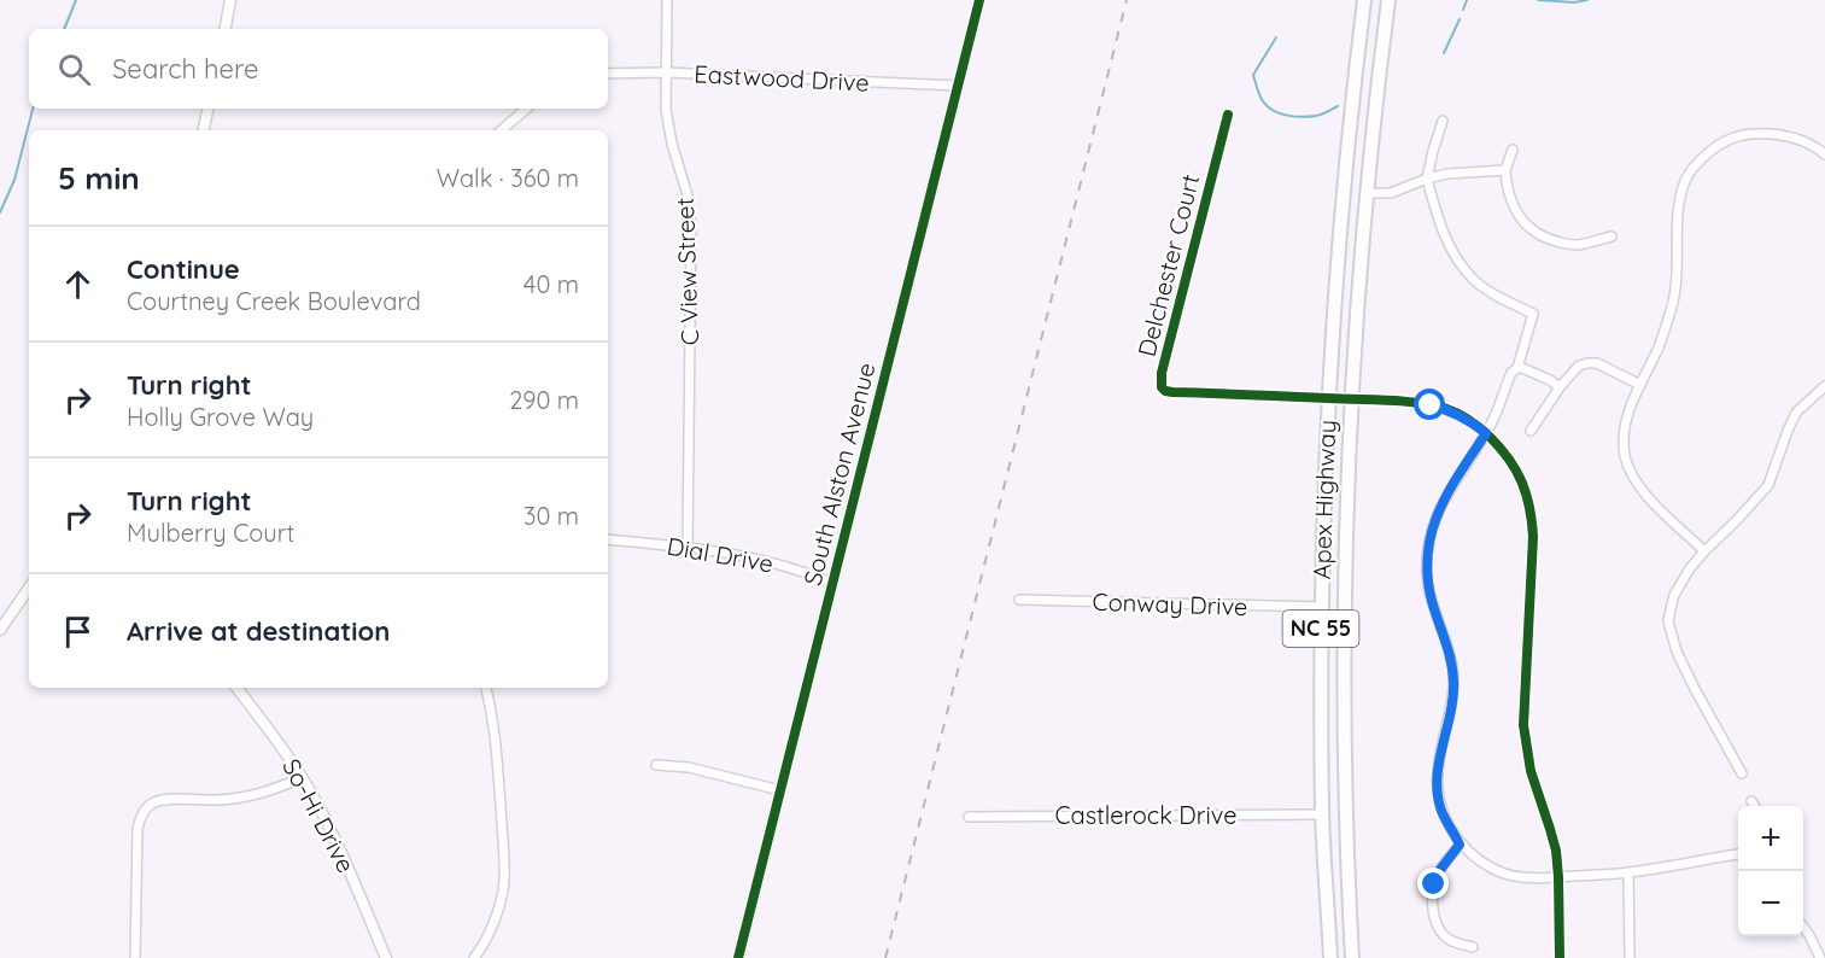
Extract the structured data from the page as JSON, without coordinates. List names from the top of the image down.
{
  "streets": {
    "main road": ["Apex Highway", "NC 55"],
    "street": [
      "Eastwood Drive",
      "Delchester Court",
      "C View Street",
      "South Alston Avenue",
      "Dial Drive",
      "Conway Drive",
      "So-Hi Drive",
      "Castlerock Drive"
    ]
  },
  "crossings": [
    ["Eastwood Drive", "C View Street"],
    ["Eastwood Drive", "South Alston Avenue"],
    ["Delchester Court", "Apex Highway"],
    ["C View Street", "Dial Drive"],
    ["South Alston Avenue", "Dial Drive"],
    ["Apex Highway", "Conway Drive"],
    ["Apex Highway", "Castlerock Drive"]
  ],
  "page": {
    "search": "Search here",
    "heading": ["5 min", "Walk · 360 m"],
    "list": [
      ["Continue", "Courtney Creek Boulevard", "40 m"],
      ["Turn right", "Holly Grove Way", "290 m"],
      ["Turn right", "Mulberry Court", "30 m"],
      "Arrive at destination"
    ],
    "map_buttons": ["+", "−"]
  }
}
